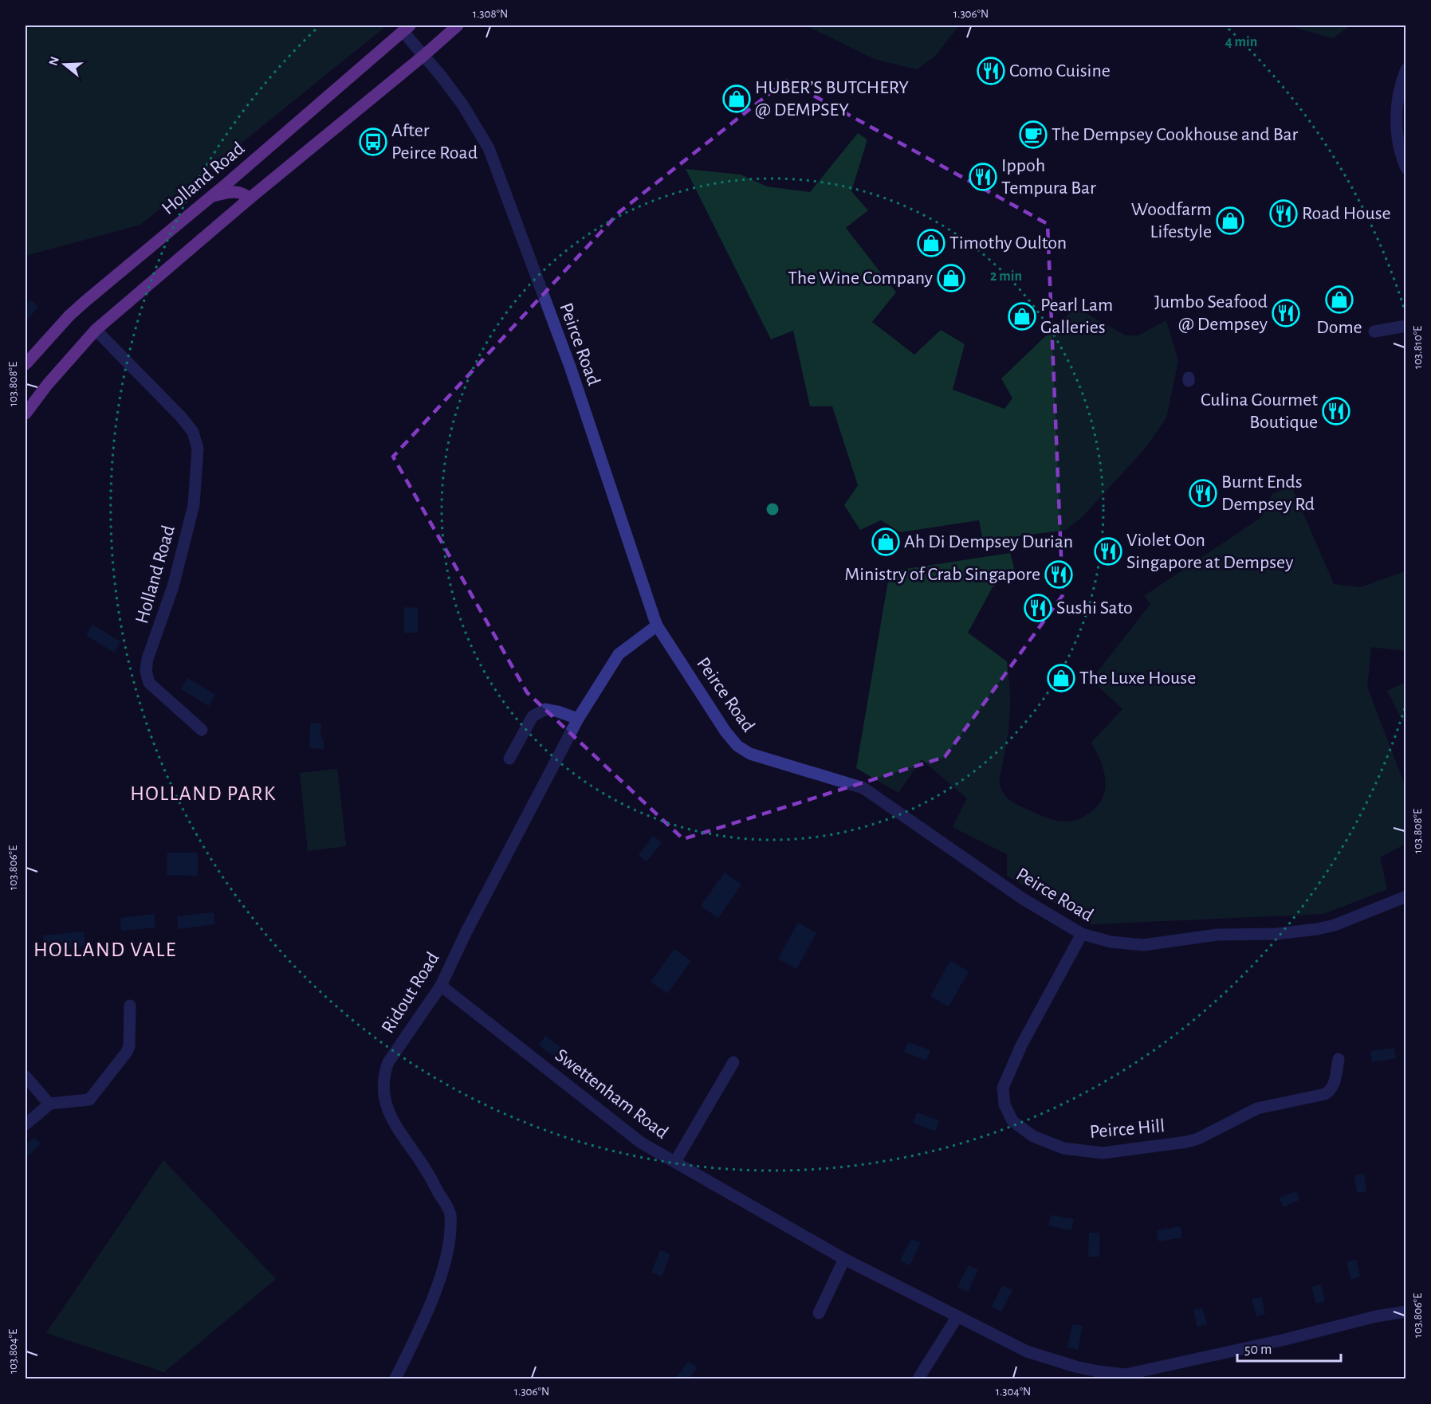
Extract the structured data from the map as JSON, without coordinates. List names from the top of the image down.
{
  "streets": {
    "main road": ["Holland Road"],
    "street": [
      "Peirce Road",
      "Ridout Road",
      "Swettenham Road",
      "Peirce Hill"
    ]
  },
  "crossings": [
    ["Holland Road", "Peirce Road"],
    ["Peirce Road", "Ridout Road"],
    ["Peirce Road", "Peirce Hill"],
    ["Ridout Road", "Swettenham Road"]
  ],
  "districts": ["HOLLAND PARK", "HOLLAND VALE"],
  "places": {
    "restaurant": [
      "Como Cuisine",
      "Ippoh Tempura Bar",
      "Road House",
      "Jumbo Seafood @ Dempsey",
      "Culina Gourmet Boutique",
      "Burnt Ends Dempsey Rd",
      "Violet Oon Singapore at Dempsey",
      "Ministry of Crab Singapore",
      "Sushi Sato"
    ],
    "shop": [
      "HUBER’S BUTCHERY @ DEMPSEY",
      "Woodfarm Lifestyle",
      "Timothy Oulton",
      "The Wine Company",
      "Dome",
      "Pearl Lam Galleries",
      "Ah Di Dempsey Durian",
      "The Luxe House"
    ],
    "cafe": ["The Dempsey Cookhouse and Bar"],
    "bus stop": ["After Peirce Road"]
  },
  "scale_bar": "50 m",
  "north": "left",
  "coordinates": [
    "1.308°N",
    "1.306°N",
    "103.810°E",
    "103.808°E",
    "103.806°E",
    "103.804°E",
    "1.304°N"
  ],
  "rings": ["4 min", "2 min"]
}
